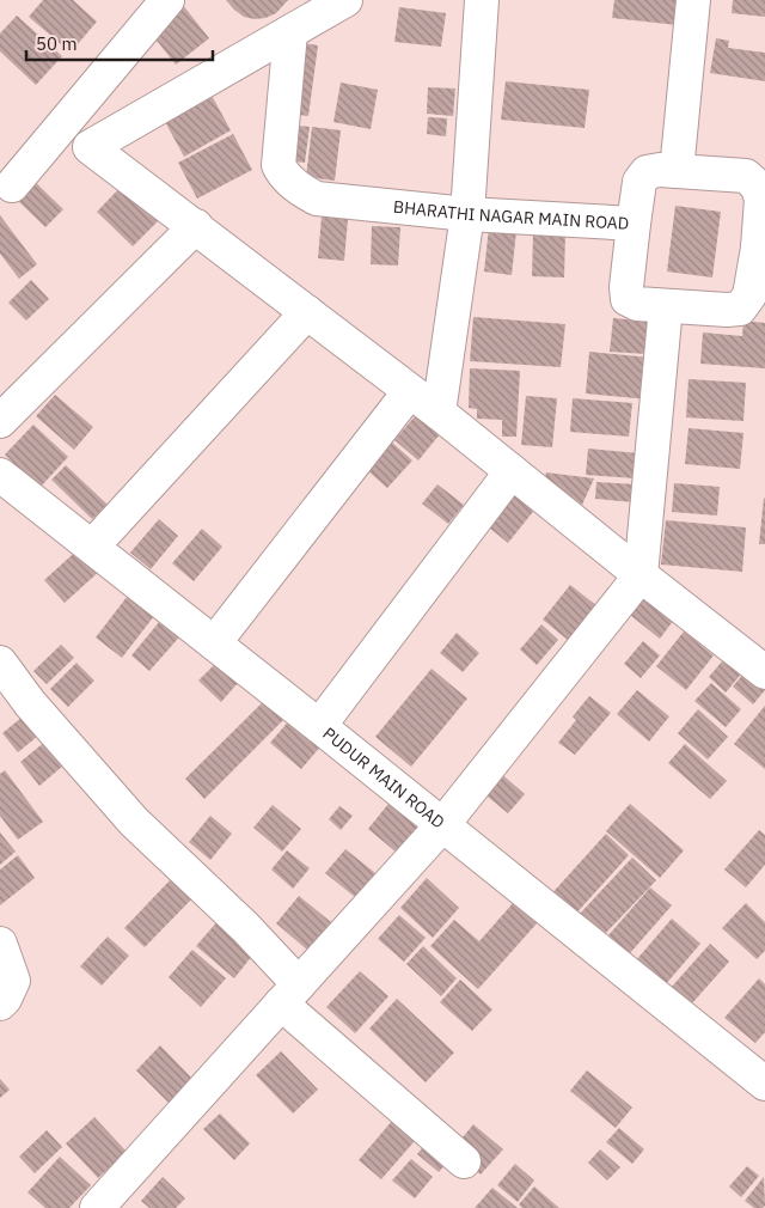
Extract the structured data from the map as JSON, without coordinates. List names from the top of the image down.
{
  "streets": {
    "street": ["BHARATHI NAGAR MAIN ROAD", "PUDUR MAIN ROAD"]
  },
  "scale_bar": "50 m"
}
